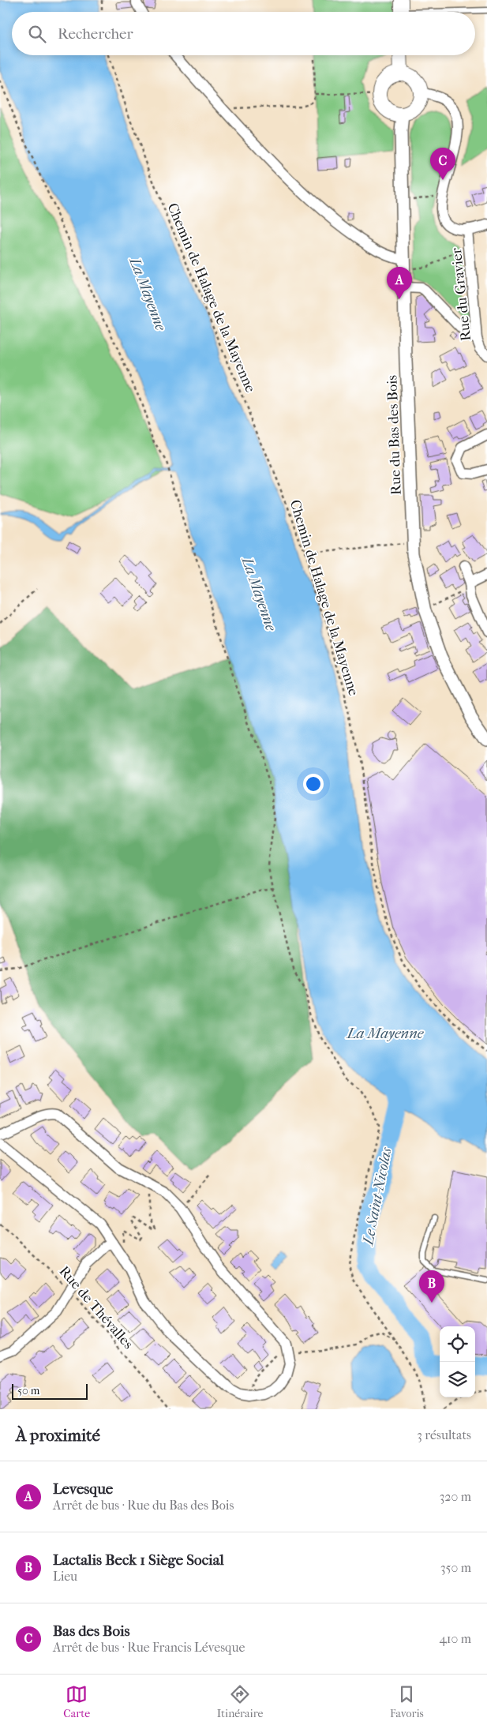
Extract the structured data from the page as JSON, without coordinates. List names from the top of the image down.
{
  "streets": {
    "street": ["Rue du Gravier", "Rue du Bas des Bois"],
    "path": ["Chemin de Halage de la Mayenne", "Rue de Thévalles"]
  },
  "water": ["La Mayenne", "Le Saint-Nicolas"],
  "scale_bar": "50 m",
  "page": {
    "search": "Rechercher",
    "pins": ["C", "A", "B"],
    "scale": "50 m",
    "heading": ["À proximité", "3 résultats"],
    "list": [
      {
        "mark": "A",
        "name": "Levesque",
        "note": "Arrêt de bus · Rue du Bas des Bois",
        "value": "320 m"
      },
      {
        "mark": "B",
        "name": "Lactalis Beck 1 Siège Social",
        "note": "Lieu",
        "value": "350 m"
      },
      {
        "mark": "C",
        "name": "Bas des Bois",
        "note": "Arrêt de bus · Rue Francis Lévesque",
        "value": "410 m"
      }
    ],
    "nav": ["Carte", "Itinéraire", "Favoris"]
  }
}
